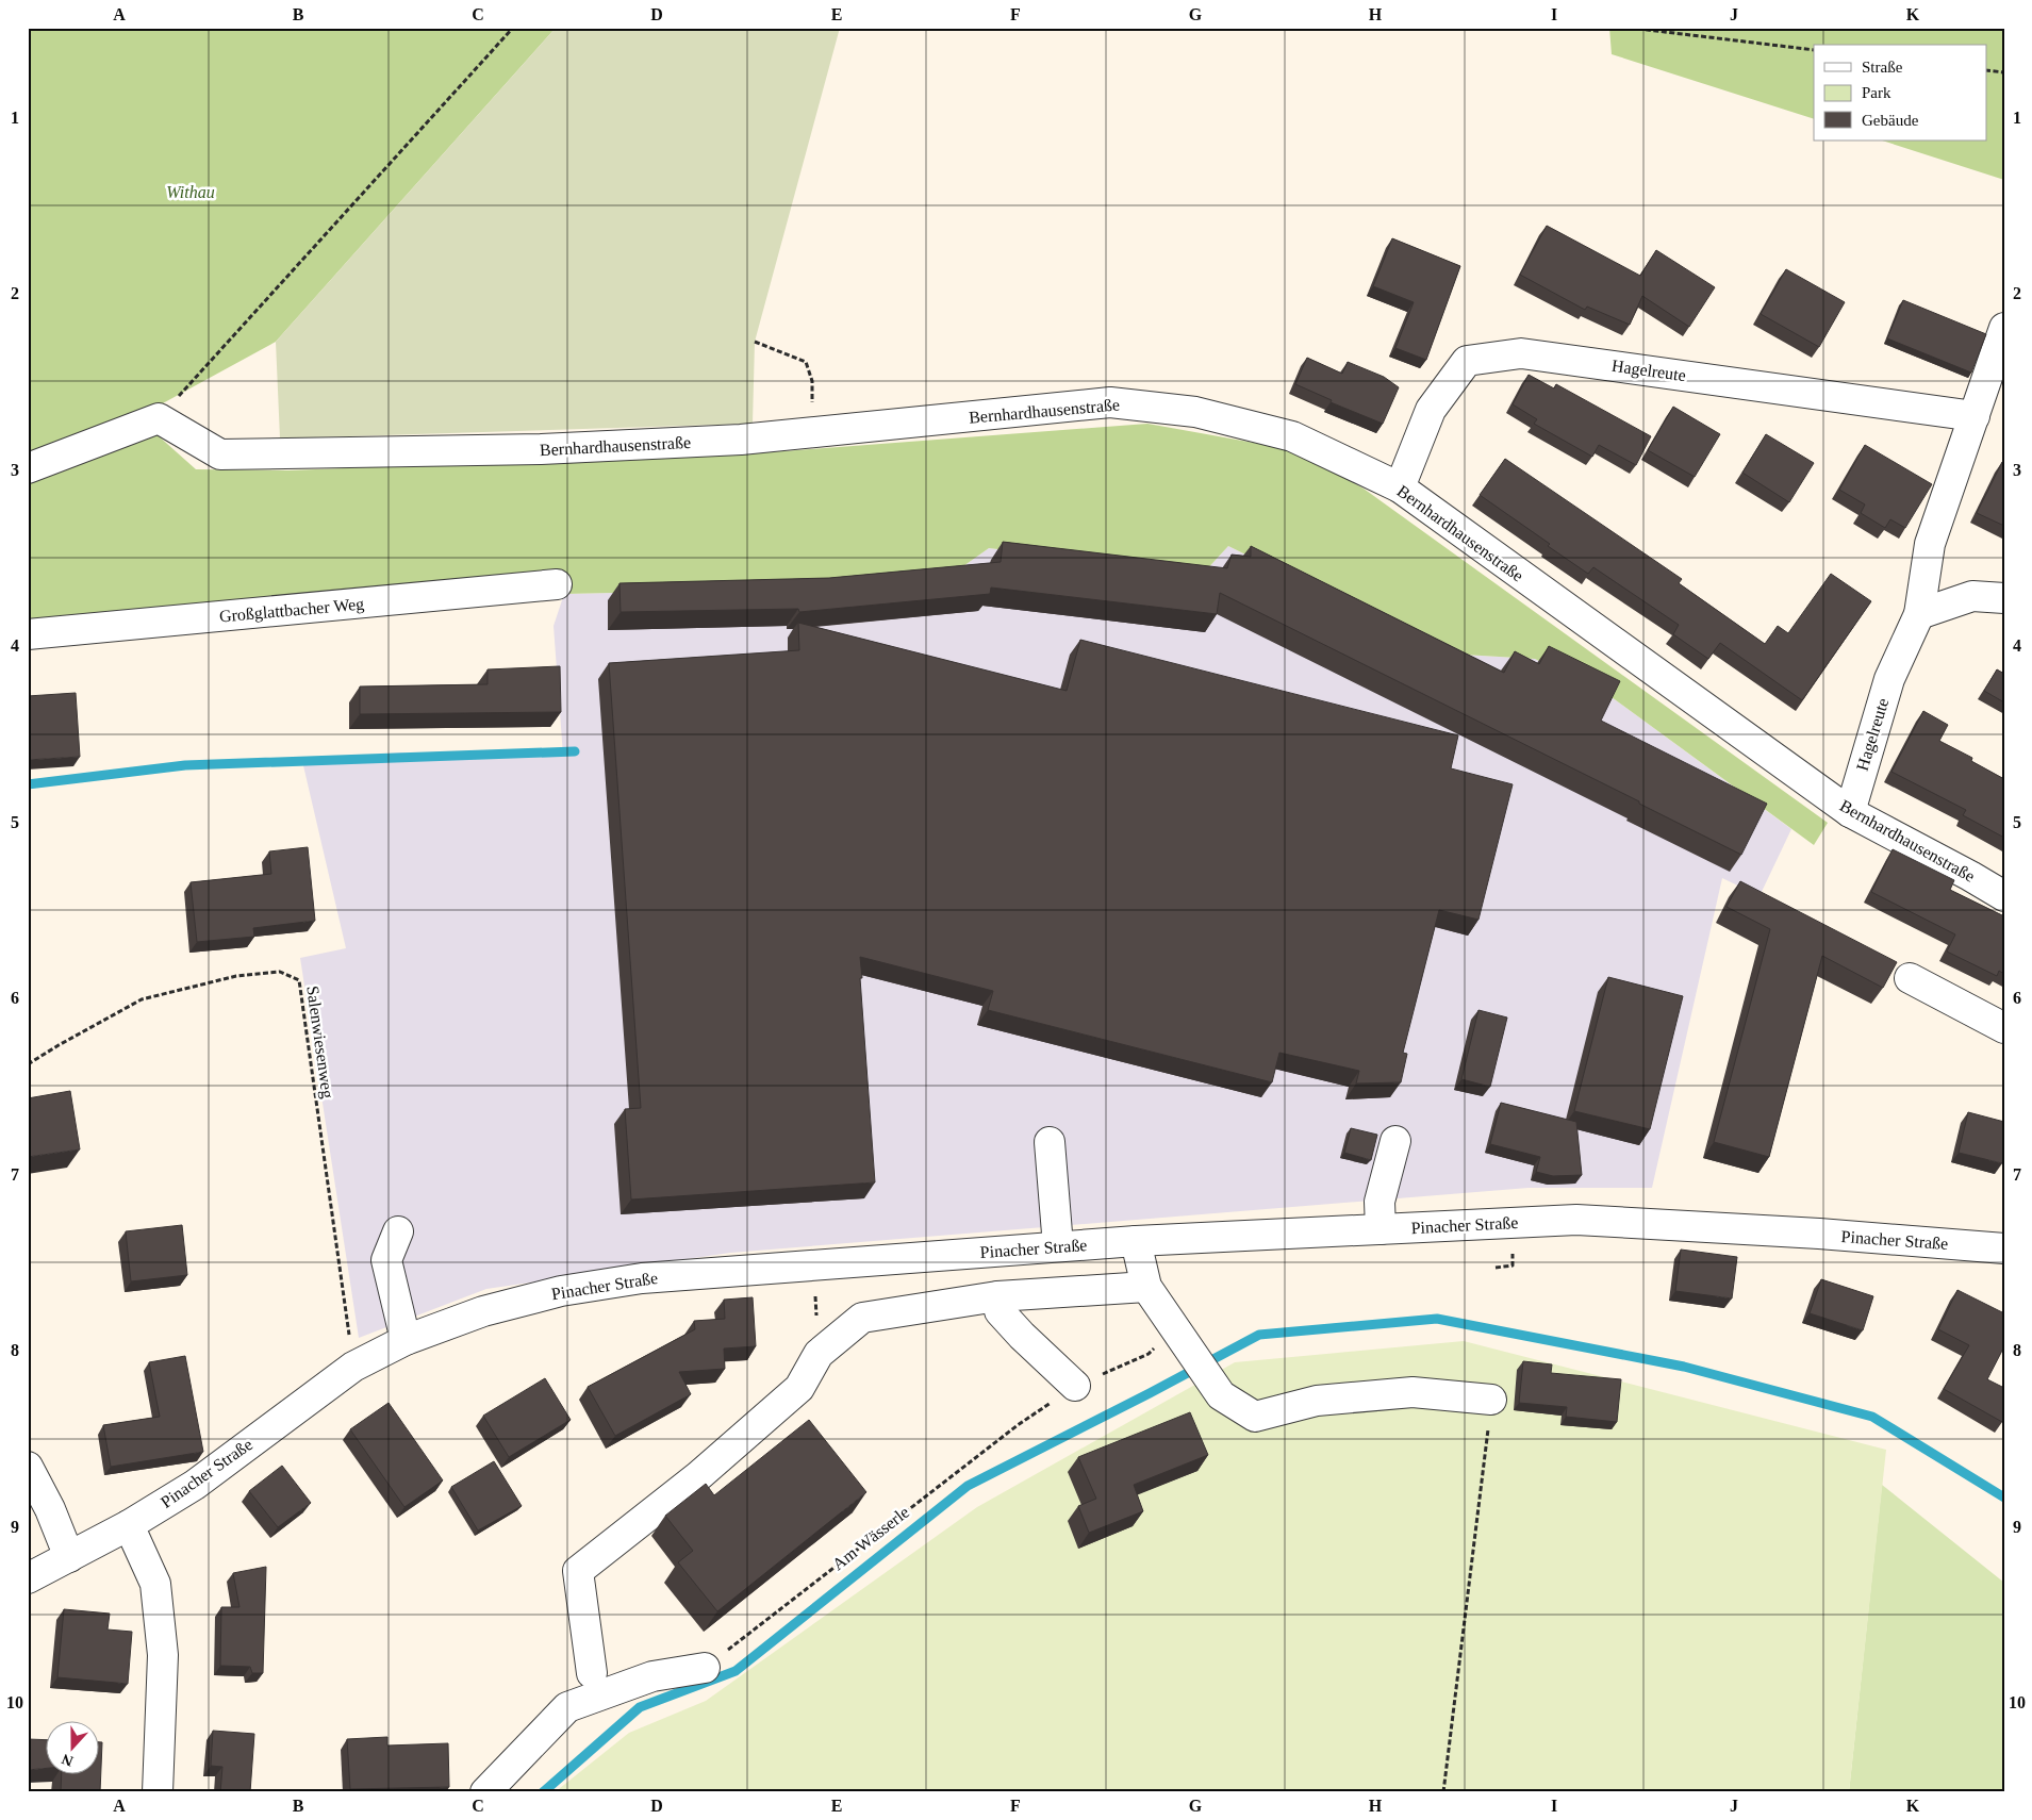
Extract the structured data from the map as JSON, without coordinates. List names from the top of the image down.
{
  "streets": {
    "street": [
      "Hagelreute",
      "Bernhardhausenstraße",
      "Großglattbacher Weg",
      "Pinacher Straße"
    ],
    "path": ["Salenwiesenweg", "Am Wässerle"]
  },
  "crossings": [
    ["Hagelreute", "Bernhardhausenstraße"],
    ["Salenwiesenweg", "Pinacher Straße"]
  ],
  "parks": ["Withau"],
  "legend": ["Straße", "Park", "Gebäude"],
  "north": "bottom",
  "grid": {
    "columns": [
      "A",
      "B",
      "C",
      "D",
      "E",
      "F",
      "G",
      "H",
      "I",
      "J",
      "K"
    ],
    "rows": [
      "1",
      "2",
      "3",
      "4",
      "5",
      "6",
      "7",
      "8",
      "9",
      "10"
    ]
  }
}
